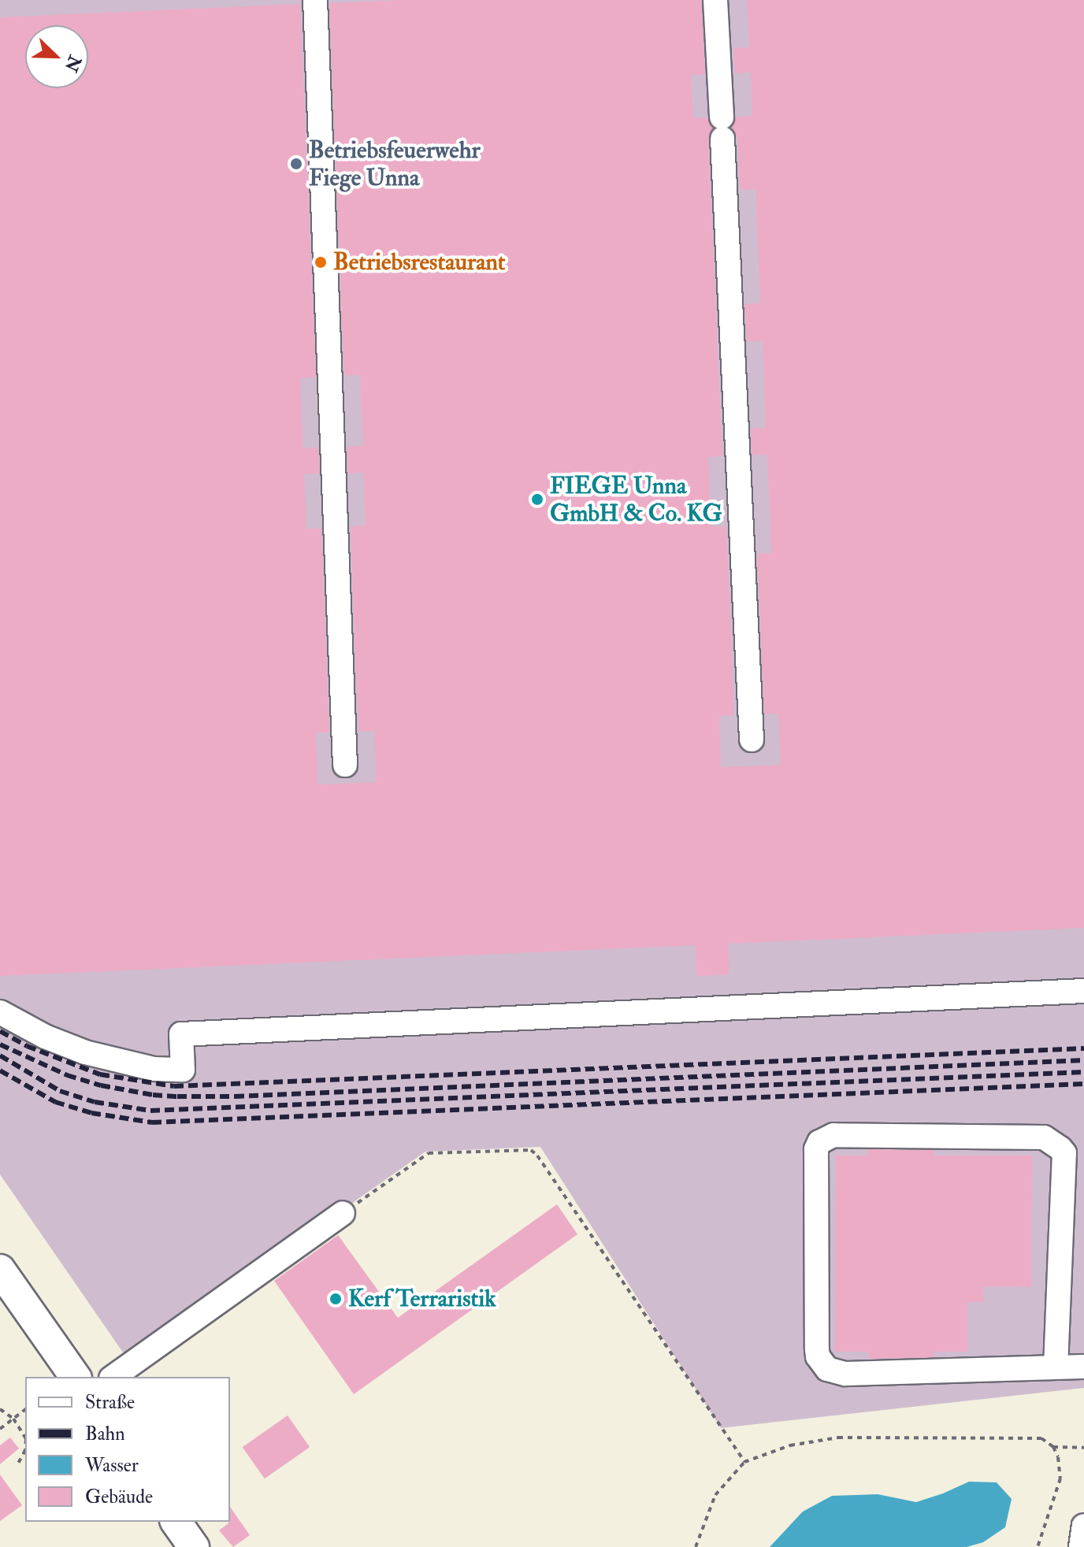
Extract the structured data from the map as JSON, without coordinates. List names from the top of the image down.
{
  "places": [
    "Betriebsfeuerwehr Fiege Unna",
    "Betriebsrestaurant",
    "FIEGE Unna GmbH & Co. KG",
    "Kerf Terraristik"
  ],
  "legend": [
    "Straße",
    "Bahn",
    "Wasser",
    "Gebäude"
  ],
  "north": "bottom right"
}
